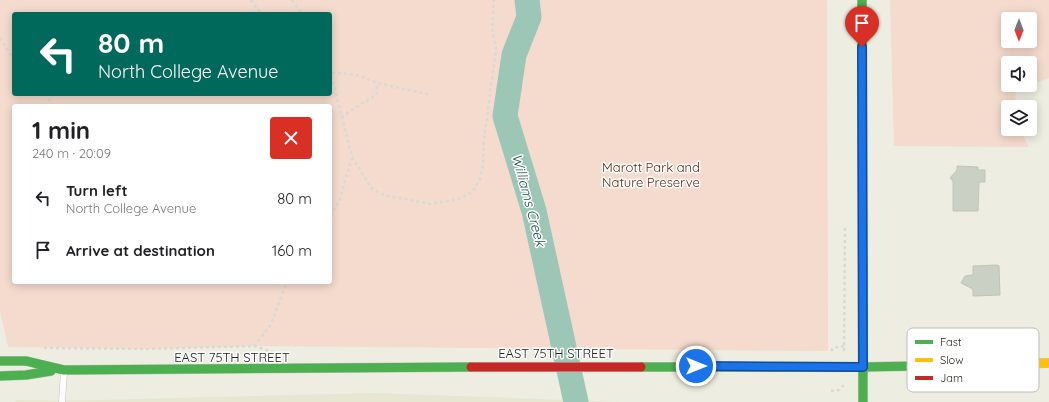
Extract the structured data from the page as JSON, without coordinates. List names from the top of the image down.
{
  "streets": {
    "street": ["EAST 75TH STREET"]
  },
  "water": ["Williams Creek"],
  "parks": ["Marott Park and Nature Preserve"],
  "legend": ["Fast", "Slow", "Jam"],
  "north": "bottom",
  "page": {
    "turn": ["80 m", "North College Avenue"],
    "heading": ["1 min", "240 m · 20:09"],
    "list": [
      {
        "name": "Turn left",
        "note": "North College Avenue",
        "value": "80 m"
      },
      {
        "name": "Arrive at destination",
        "value": "160 m"
      }
    ]
  }
}
